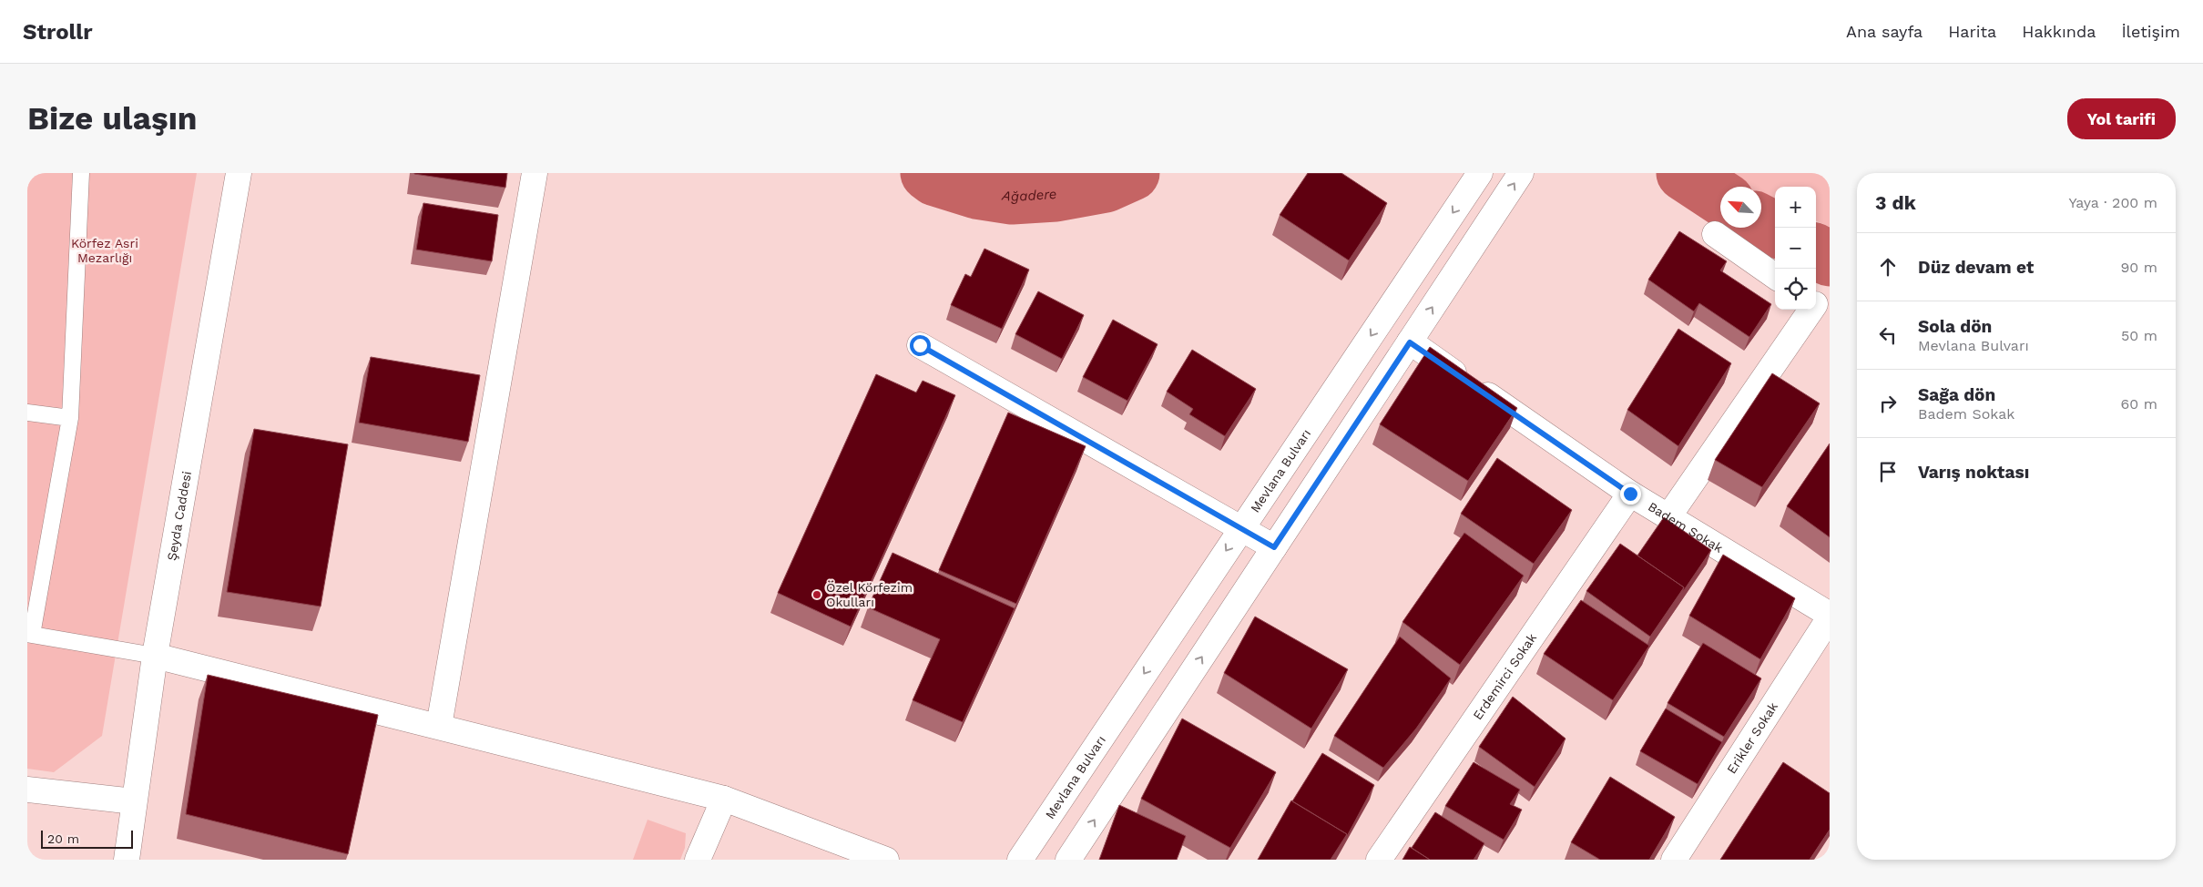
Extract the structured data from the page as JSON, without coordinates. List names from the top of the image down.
{
  "streets": {
    "street": [
      "Mevlana Bulvarı",
      "Şeyda Caddesi",
      "Badem Sokak",
      "Erdemirci Sokak",
      "Erikler Sokak"
    ]
  },
  "crossings": [
    ["Badem Sokak", "Erdemirci Sokak"],
    ["Badem Sokak", "Erikler Sokak"]
  ],
  "water": ["Ağadere"],
  "parks": ["Körfez Asri Mezarlığı"],
  "places": ["Özel Körfezim Okulları"],
  "scale_bar": "20 m",
  "north": "top left",
  "page": {
    "header": "Strollr",
    "nav": [
      "Ana sayfa",
      "Harita",
      "Hakkında",
      "İletişim"
    ],
    "buttons": "Yol tarifi",
    "title": "Bize ulaşın",
    "heading": ["3 dk", "Yaya · 200 m"],
    "map_buttons": ["+", "−"],
    "list": [
      ["Düz devam et", "90 m"],
      ["Sola dön", "Mevlana Bulvarı", "50 m"],
      ["Sağa dön", "Badem Sokak", "60 m"],
      "Varış noktası"
    ],
    "scale": "20 m"
  }
}
